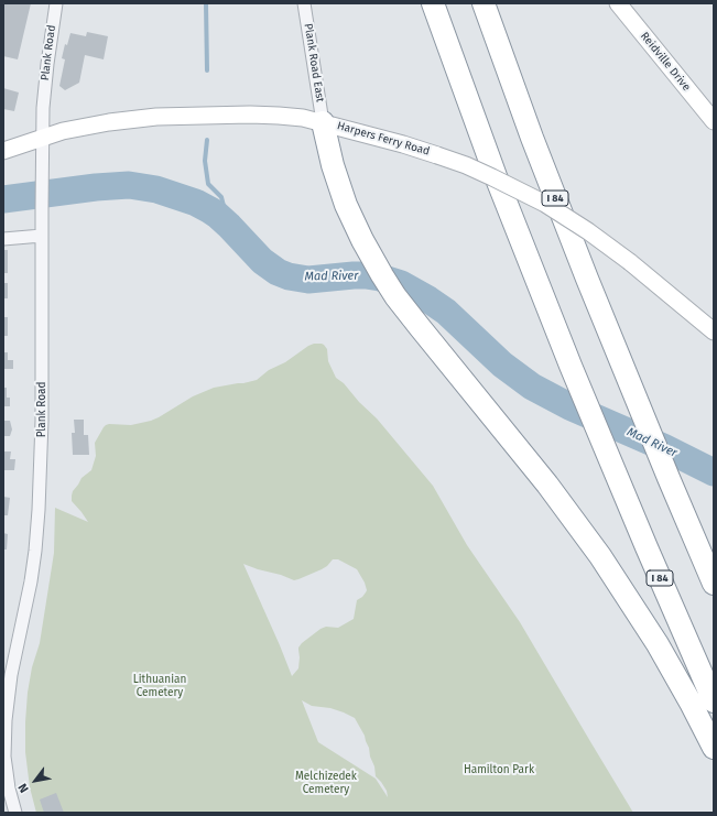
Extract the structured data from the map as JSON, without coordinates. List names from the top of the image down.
{
  "streets": {
    "highway": ["I 84"],
    "main road": ["Reidville Drive", "Harpers Ferry Road"],
    "street": ["Plank Road", "Plank Road East"]
  },
  "crossings": [
    ["Plank Road", "Harpers Ferry Road"],
    ["Plank Road East", "Harpers Ferry Road"]
  ],
  "water": ["Mad River"],
  "parks": ["Lithuanian Cemetery", "Hamilton Park", "Melchizedek Cemetery"],
  "north": "bottom left"
}
